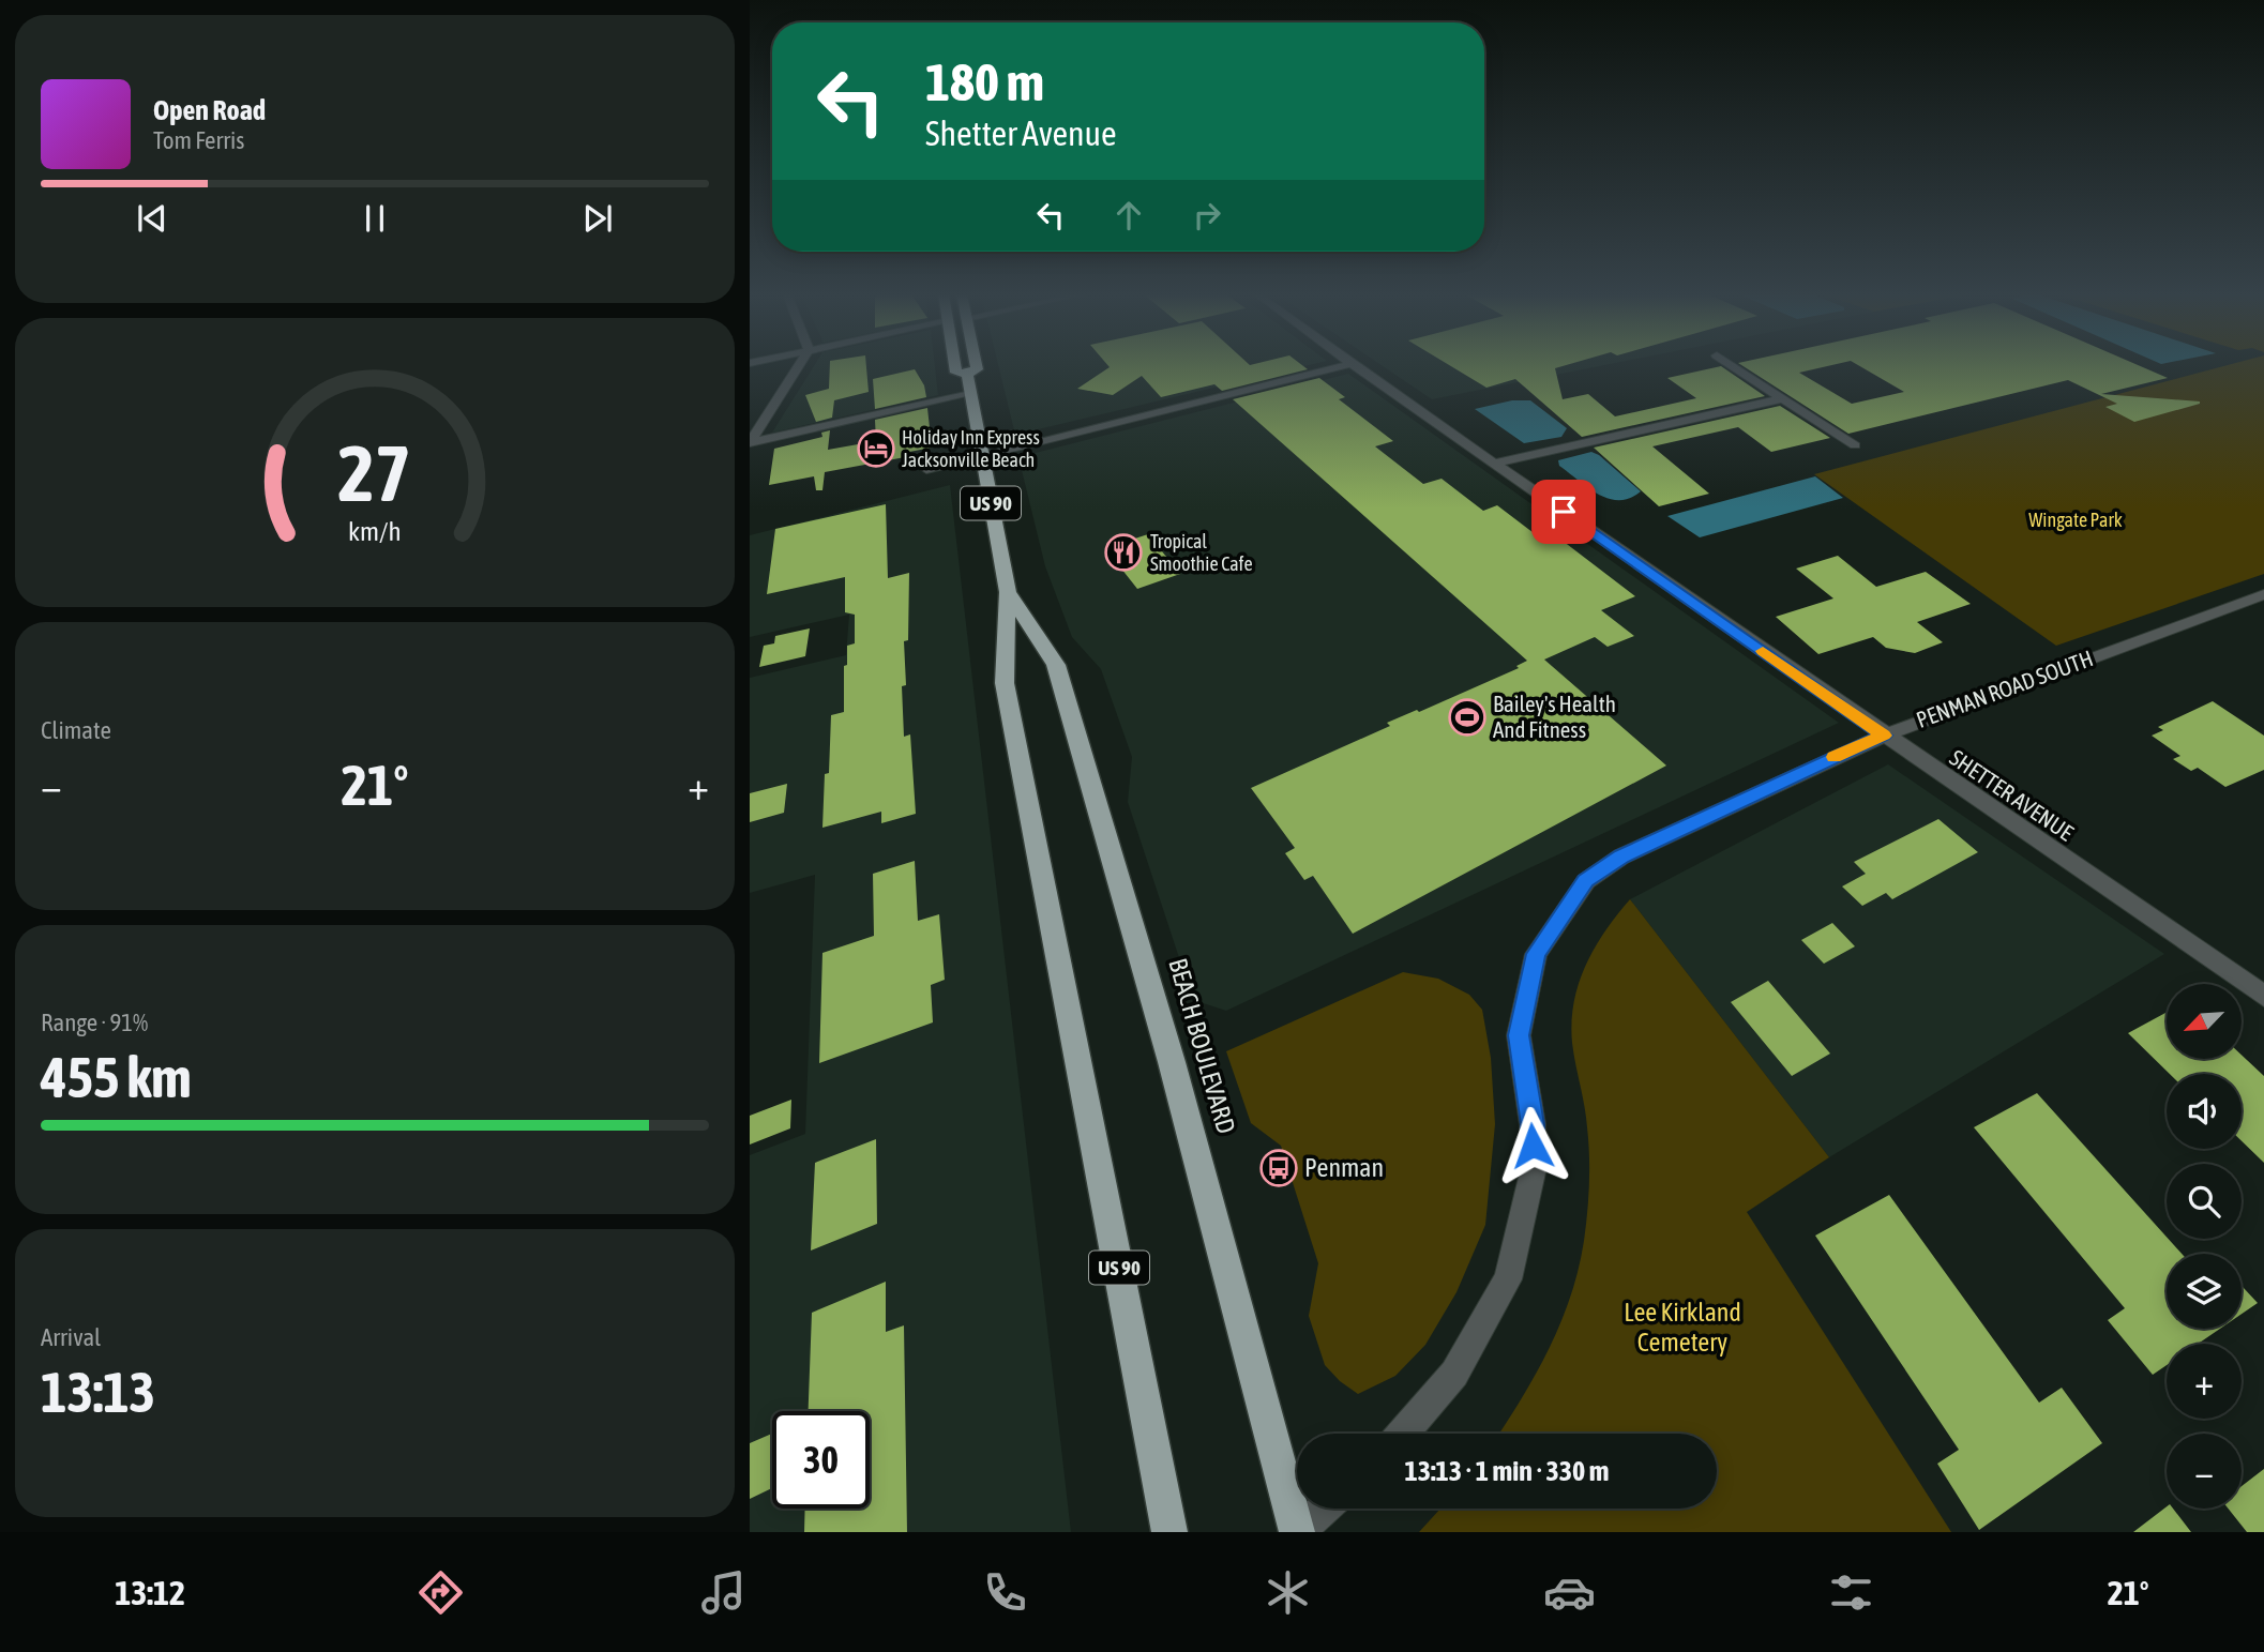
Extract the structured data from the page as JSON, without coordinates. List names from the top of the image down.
{
  "streets": {
    "highway": ["US 90", "BEACH BOULEVARD"],
    "street": ["PENMAN ROAD SOUTH", "SHETTER AVENUE"]
  },
  "crossings": [
    ["US 90", "BEACH BOULEVARD"],
    ["PENMAN ROAD SOUTH", "SHETTER AVENUE"]
  ],
  "parks": ["Wingate Park", "Lee Kirkland Cemetery"],
  "places": {
    "hotel": ["Holiday Inn Express Jacksonville Beach"],
    "restaurant": ["Tropical Smoothie Cafe"],
    "sports": ["Bailey's Health And Fitness"],
    "bus stop": ["Penman"]
  },
  "north": "bottom left",
  "page": {
    "turn": ["180 m", "Shetter Avenue"],
    "song": ["Open Road", "Tom Ferris"],
    "tile": [
      "Climate",
      ["Range · 91%", "455 km"],
      ["Arrival", "13:13"]
    ],
    "heat": ["−", "21°", "+"],
    "map_buttons": ["+", "−"],
    "limit": "30",
    "trip": "13:13 · 1 min · 330 m",
    "tabs": ["13:12", "21°"],
    "gauge": ["27", "km/h"]
  }
}
